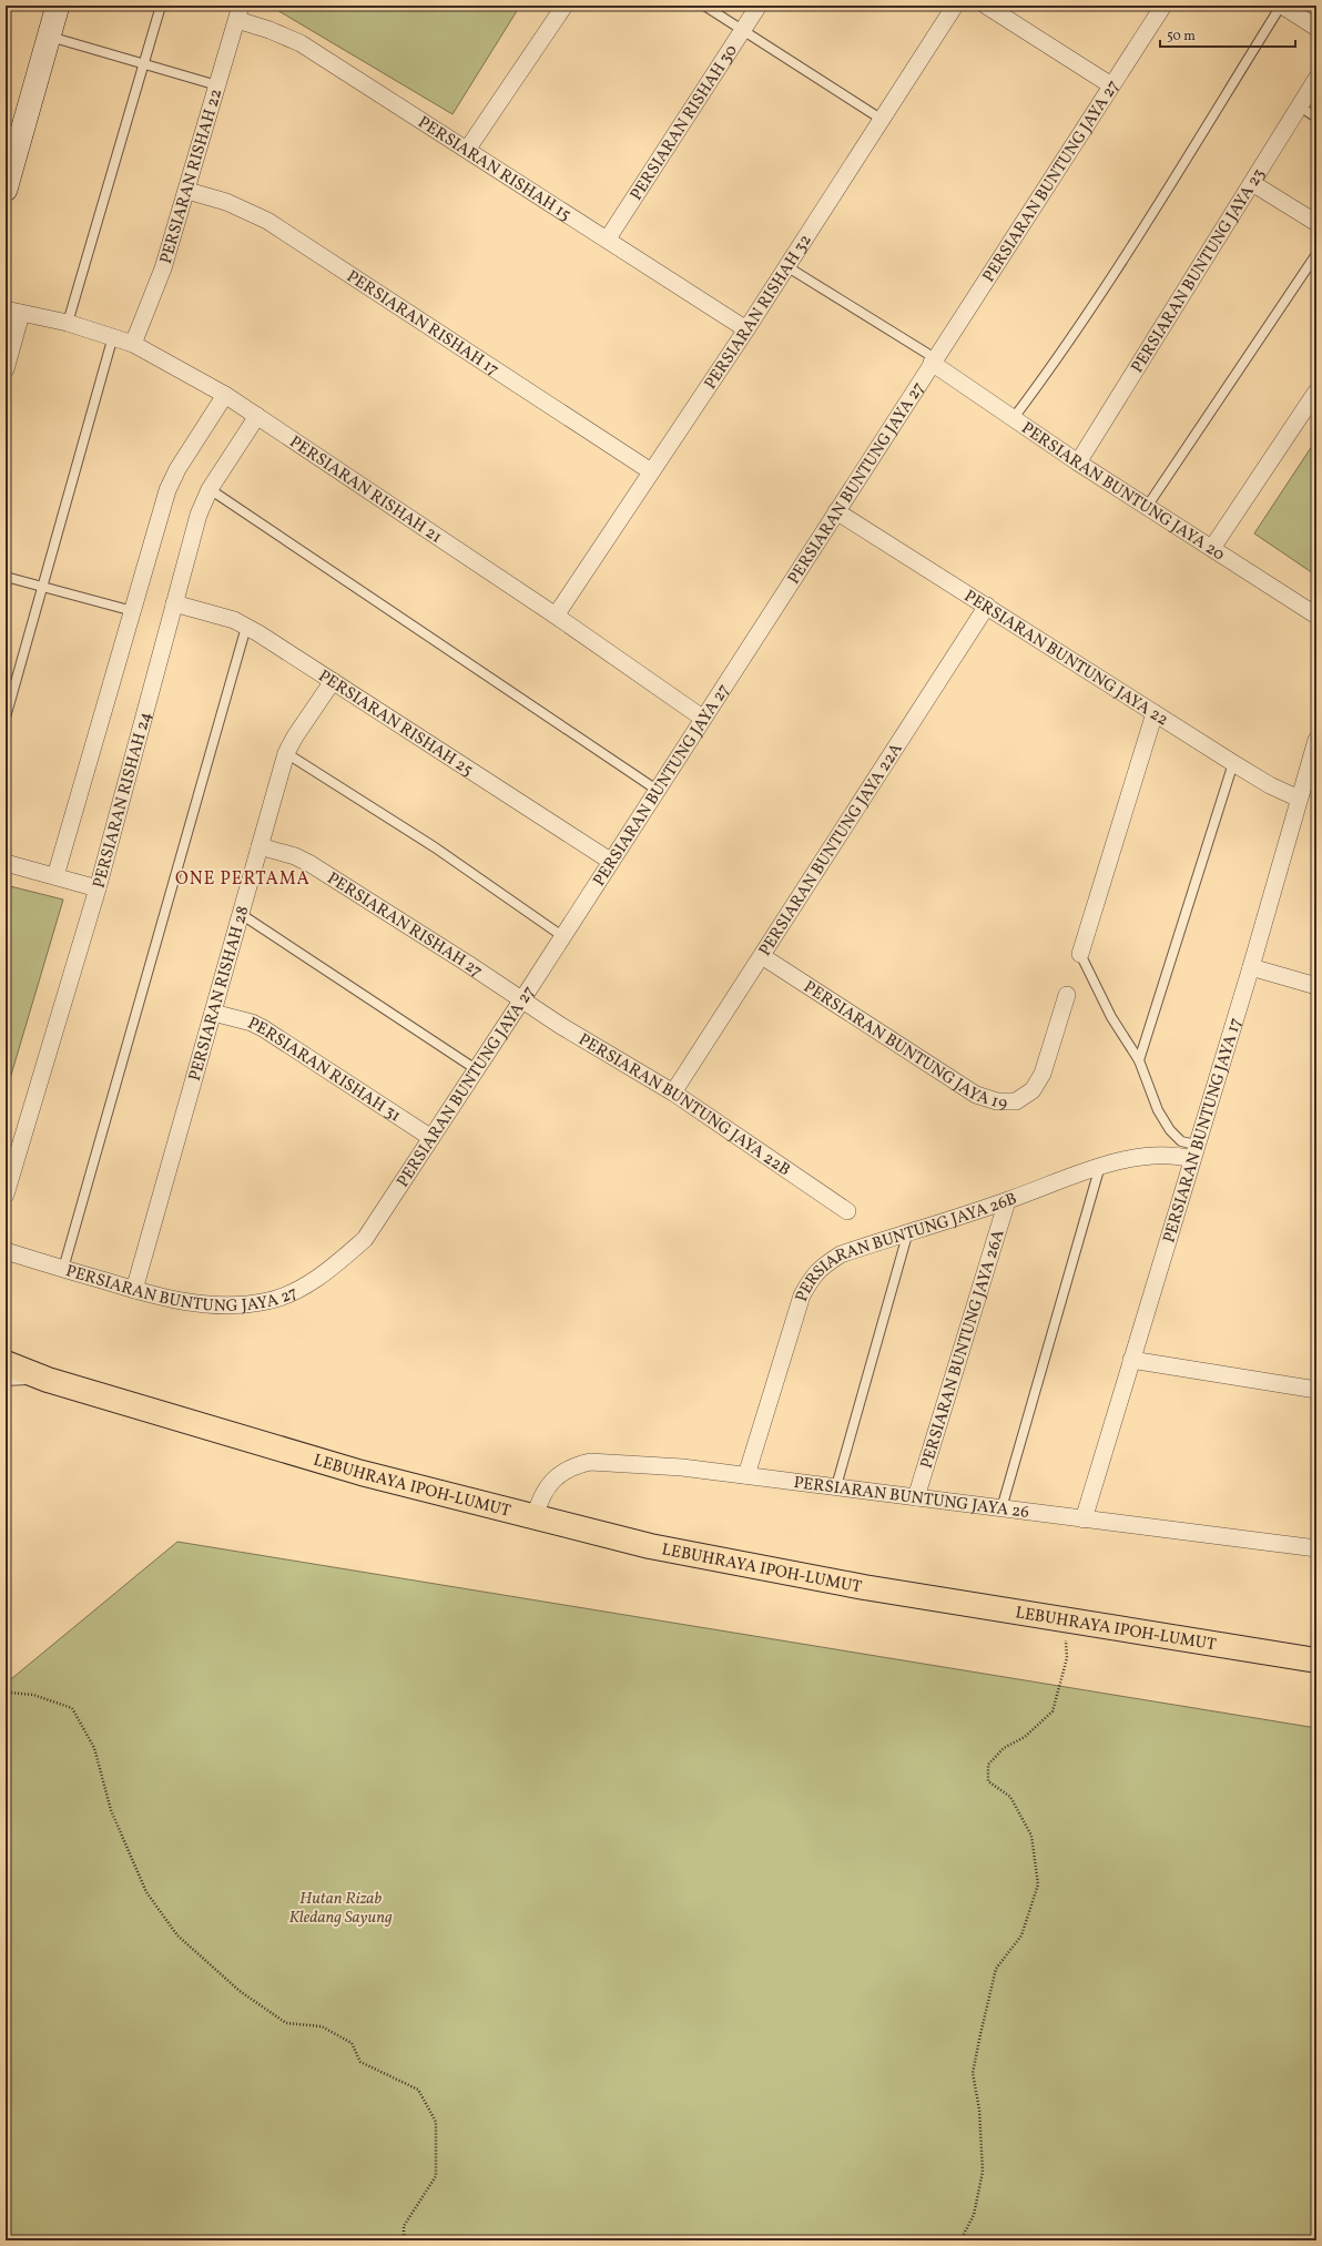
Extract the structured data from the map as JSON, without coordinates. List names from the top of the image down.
{
  "streets": {
    "highway": ["LEBUHRAYA IPOH-LUMUT"],
    "street": [
      "PERSIARAN RISHAH 30",
      "PERSIARAN RISHAH 15",
      "PERSIARAN RISHAH 22",
      "PERSIARAN BUNTUNG JAYA 27",
      "PERSIARAN BUNTUNG JAYA 23",
      "PERSIARAN RISHAH 32",
      "PERSIARAN RISHAH 17",
      "PERSIARAN RISHAH 21",
      "PERSIARAN BUNTUNG JAYA 20",
      "PERSIARAN BUNTUNG JAYA 22",
      "PERSIARAN RISHAH 25",
      "PERSIARAN RISHAH 24",
      "PERSIARAN BUNTUNG JAYA 22A",
      "PERSIARAN RISHAH 27",
      "PERSIARAN RISHAH 28",
      "PERSIARAN BUNTUNG JAYA 19",
      "PERSIARAN RISHAH 31",
      "PERSIARAN BUNTUNG JAYA 22B",
      "PERSIARAN BUNTUNG JAYA 17",
      "PERSIARAN BUNTUNG JAYA 26B",
      "PERSIARAN BUNTUNG JAYA 26A",
      "PERSIARAN BUNTUNG JAYA 26"
    ]
  },
  "crossings": [
    ["PERSIARAN RISHAH 30", "PERSIARAN RISHAH 15"],
    ["PERSIARAN RISHAH 15", "PERSIARAN RISHAH 22"],
    ["PERSIARAN RISHAH 15", "PERSIARAN RISHAH 32"],
    ["PERSIARAN RISHAH 22", "PERSIARAN RISHAH 17"],
    ["PERSIARAN RISHAH 22", "PERSIARAN RISHAH 21"],
    ["PERSIARAN BUNTUNG JAYA 27", "PERSIARAN RISHAH 21"],
    ["PERSIARAN BUNTUNG JAYA 27", "PERSIARAN BUNTUNG JAYA 20"],
    ["PERSIARAN BUNTUNG JAYA 27", "PERSIARAN BUNTUNG JAYA 22"],
    ["PERSIARAN BUNTUNG JAYA 27", "PERSIARAN RISHAH 25"],
    ["PERSIARAN BUNTUNG JAYA 27", "PERSIARAN RISHAH 27"],
    ["PERSIARAN BUNTUNG JAYA 27", "PERSIARAN RISHAH 28"],
    ["PERSIARAN BUNTUNG JAYA 27", "PERSIARAN RISHAH 31"],
    ["PERSIARAN BUNTUNG JAYA 27", "PERSIARAN BUNTUNG JAYA 22B"],
    ["PERSIARAN BUNTUNG JAYA 23", "PERSIARAN BUNTUNG JAYA 20"],
    ["PERSIARAN RISHAH 32", "PERSIARAN RISHAH 17"],
    ["PERSIARAN RISHAH 32", "PERSIARAN RISHAH 21"],
    ["PERSIARAN RISHAH 32", "PERSIARAN BUNTUNG JAYA 20"],
    ["PERSIARAN RISHAH 21", "PERSIARAN RISHAH 24"],
    ["PERSIARAN BUNTUNG JAYA 22", "PERSIARAN BUNTUNG JAYA 22A"],
    ["PERSIARAN BUNTUNG JAYA 22", "PERSIARAN BUNTUNG JAYA 17"],
    ["PERSIARAN RISHAH 25", "PERSIARAN RISHAH 24"],
    ["PERSIARAN RISHAH 25", "PERSIARAN RISHAH 28"],
    ["PERSIARAN BUNTUNG JAYA 22A", "PERSIARAN BUNTUNG JAYA 19"],
    ["PERSIARAN BUNTUNG JAYA 22A", "PERSIARAN BUNTUNG JAYA 22B"],
    ["PERSIARAN RISHAH 27", "PERSIARAN RISHAH 28"],
    ["PERSIARAN RISHAH 27", "PERSIARAN BUNTUNG JAYA 22B"],
    ["PERSIARAN RISHAH 28", "PERSIARAN RISHAH 31"],
    ["PERSIARAN BUNTUNG JAYA 17", "PERSIARAN BUNTUNG JAYA 26B"],
    ["PERSIARAN BUNTUNG JAYA 17", "PERSIARAN BUNTUNG JAYA 26"],
    ["PERSIARAN BUNTUNG JAYA 26B", "PERSIARAN BUNTUNG JAYA 26A"],
    ["PERSIARAN BUNTUNG JAYA 26B", "PERSIARAN BUNTUNG JAYA 26"],
    ["PERSIARAN BUNTUNG JAYA 26A", "PERSIARAN BUNTUNG JAYA 26"],
    ["LEBUHRAYA IPOH-LUMUT", "PERSIARAN BUNTUNG JAYA 26"]
  ],
  "districts": ["ONE PERTAMA"],
  "parks": ["Hutan Rizab Kledang Sayung"],
  "scale_bar": "50 m"
}
